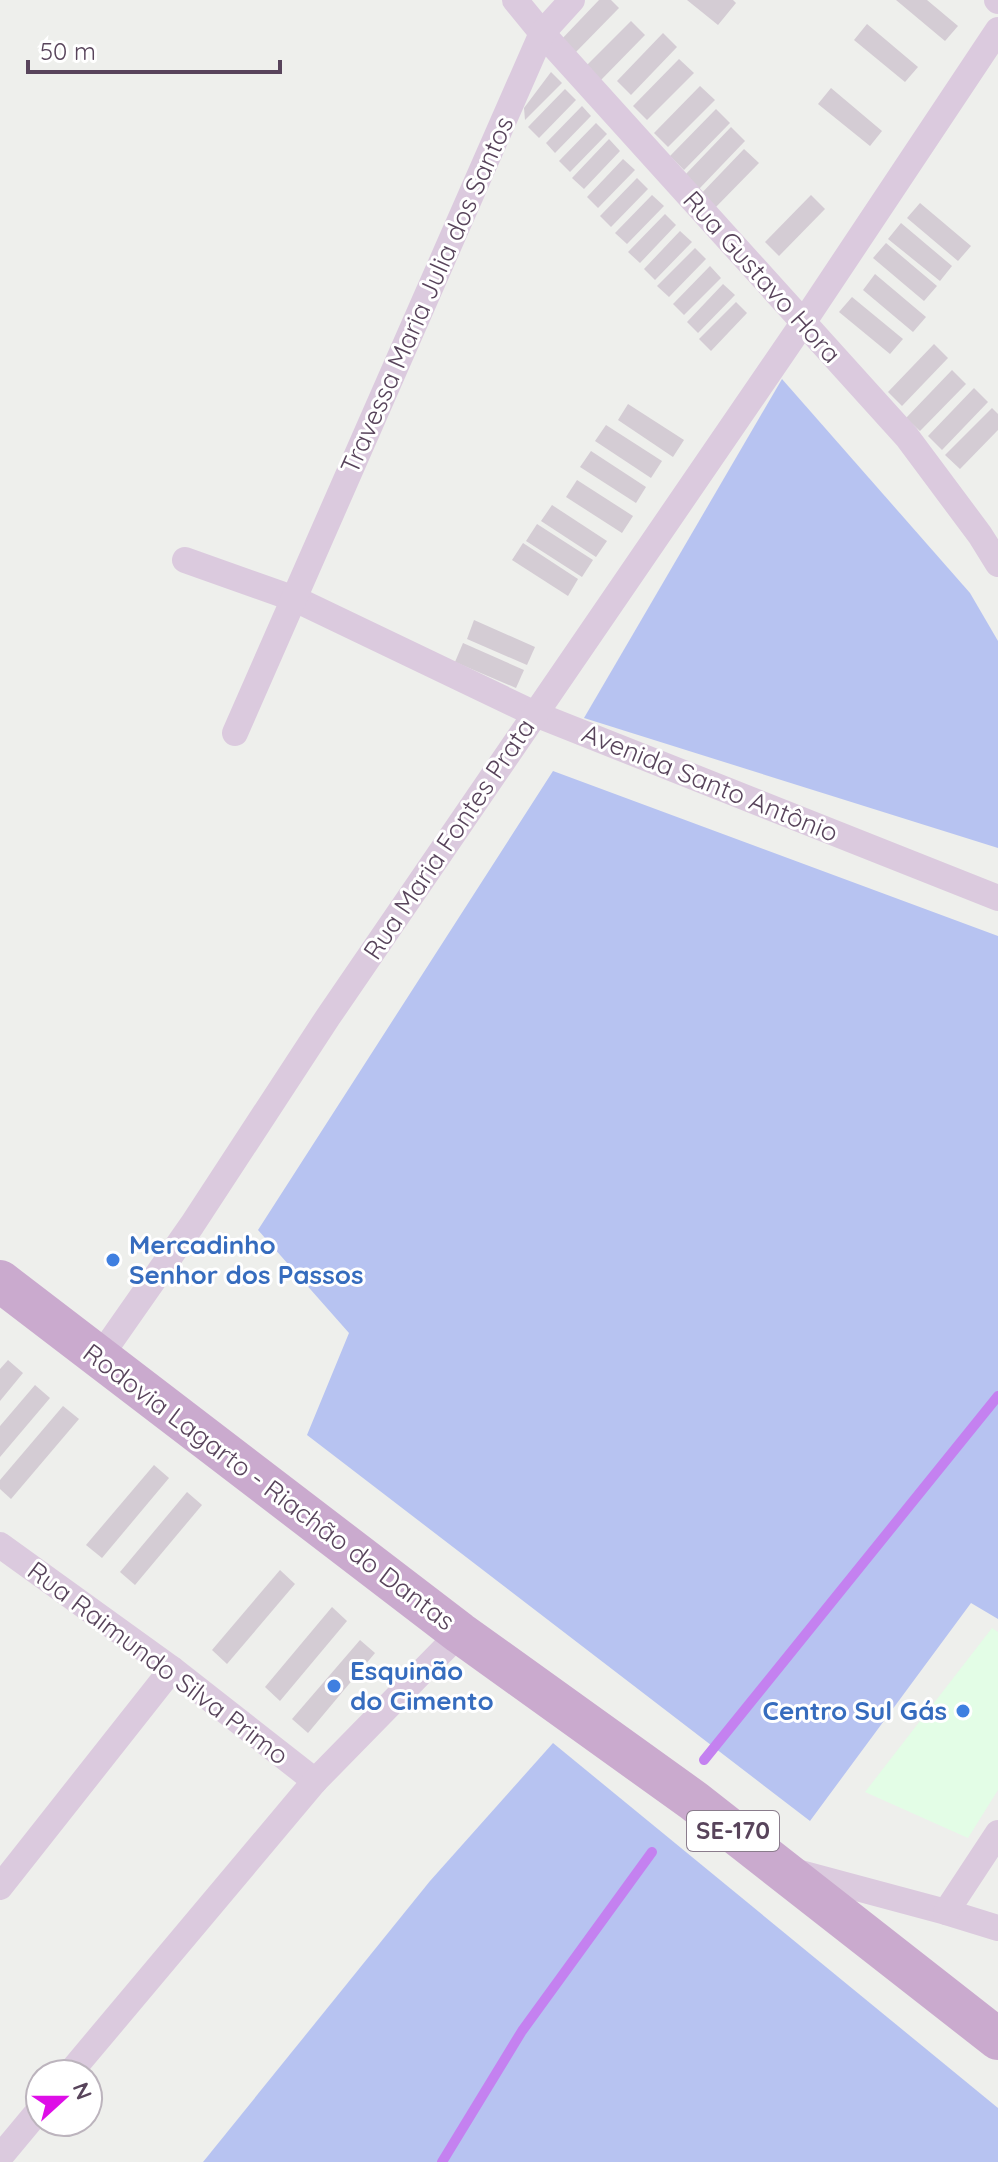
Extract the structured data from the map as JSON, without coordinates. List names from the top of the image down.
{
  "streets": {
    "main road": ["Rodovia Lagarto - Riachão do Dantas", "SE-170"],
    "street": [
      "Rua Gustavo Hora",
      "Travessa Maria Julia dos Santos",
      "Avenida Santo Antônio",
      "Rua Maria Fontes Prata",
      "Rua Raimundo Silva Primo"
    ]
  },
  "crossings": [
    ["Rua Gustavo Hora", "Travessa Maria Julia dos Santos"],
    ["Rua Gustavo Hora", "Rua Maria Fontes Prata"],
    ["Travessa Maria Julia dos Santos", "Avenida Santo Antônio"],
    ["Avenida Santo Antônio", "Rua Maria Fontes Prata"],
    ["Rua Maria Fontes Prata", "Rodovia Lagarto - Riachão do Dantas"]
  ],
  "places": ["Mercadinho Senhor dos Passos", "Esquinão do Cimento", "Centro Sul Gás"],
  "scale_bar": "50 m",
  "north": "right"
}
